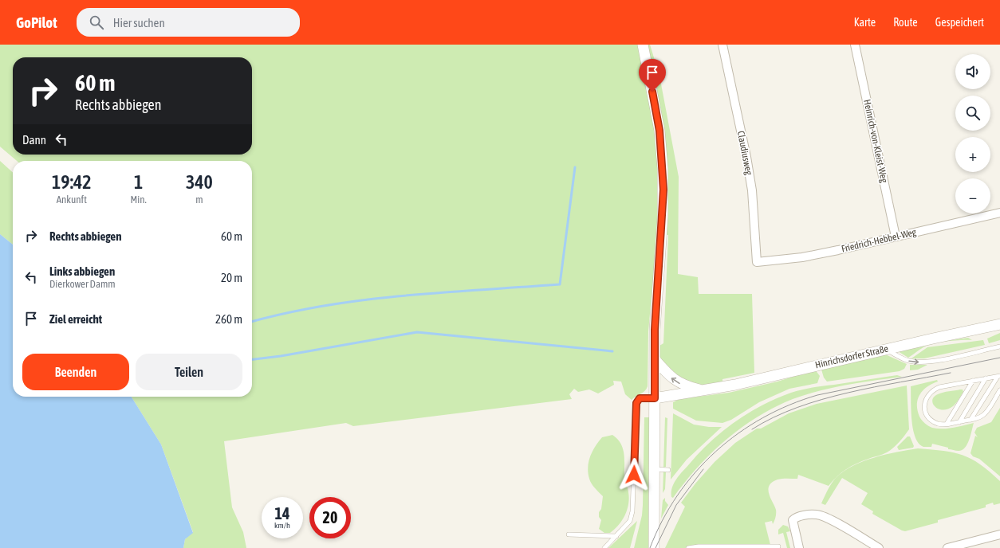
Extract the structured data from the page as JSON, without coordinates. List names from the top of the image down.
{
  "streets": {
    "street": [
      "Heinrich-von-Kleist-Weg",
      "Claudiusweg",
      "Friedrich-Hebbel-Weg",
      "Hinrichsdorfer Straße"
    ]
  },
  "crossings": [
    ["Heinrich-von-Kleist-Weg", "Friedrich-Hebbel-Weg"],
    ["Claudiusweg", "Friedrich-Hebbel-Weg"]
  ],
  "page": {
    "header": "GoPilot",
    "search": "Hier suchen",
    "nav": ["Karte", "Route", "Gespeichert"],
    "map_buttons": ["+", "−"],
    "turn": ["60 m", "Rechts abbiegen"],
    "then": "Dann",
    "eta": [
      "19:42",
      "Ankunft",
      "1",
      "Min.",
      "340",
      "m"
    ],
    "list": [
      {
        "name": "Rechts abbiegen",
        "value": "60 m"
      },
      {
        "name": "Links abbiegen",
        "note": "Dierkower Damm",
        "value": "20 m"
      },
      {
        "name": "Ziel erreicht",
        "value": "260 m"
      }
    ],
    "buttons": ["Beenden", "Teilen"],
    "speed": "14 km/h",
    "limit": "20"
  }
}
